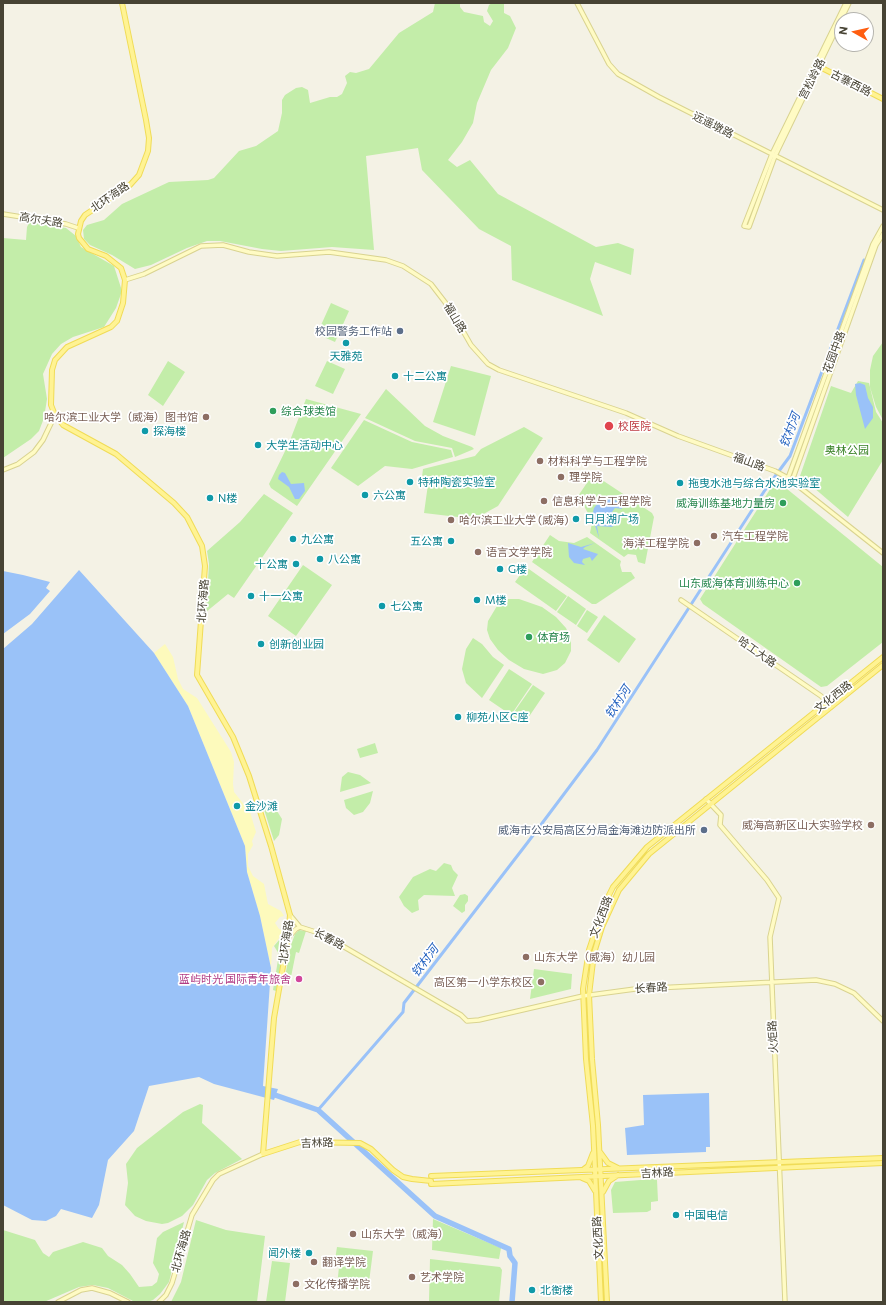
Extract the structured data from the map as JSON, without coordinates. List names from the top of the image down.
{
  "streets": {
    "main road": [
      "宫松岭路",
      "古寨西路",
      "远遥墩路",
      "北环海路",
      "高尔夫路",
      "福山路",
      "花园中路",
      "哈工大路",
      "文化西路",
      "长春路",
      "火炬路",
      "吉林路"
    ]
  },
  "crossings": [
    ["宫松岭路", "古寨西路"],
    ["宫松岭路", "远遥墩路"],
    ["北环海路", "高尔夫路"],
    ["北环海路", "长春路"],
    ["北环海路", "吉林路"],
    ["福山路", "花园中路"],
    ["哈工大路", "文化西路"],
    ["文化西路", "长春路"],
    ["文化西路", "火炬路"],
    ["文化西路", "吉林路"],
    ["长春路", "火炬路"],
    ["火炬路", "吉林路"]
  ],
  "water": ["钦村河"],
  "parks": ["奥林公园"],
  "places": [
    "校园警务工作站",
    "天雅苑",
    "十二公寓",
    "综合球类馆",
    "哈尔滨工业大学（威海）图书馆",
    "校医院",
    "探海楼",
    "大学生活动中心",
    "材料科学与工程学院",
    "理学院",
    "特种陶瓷实验室",
    "拖曳水池与综合水池实验室",
    "六公寓",
    "N楼",
    "信息科学与工程学院",
    "威海训练基地力量房",
    "日月湖广场",
    "哈尔滨工业大学 (威海)",
    "汽车工程学院",
    "九公寓",
    "五公寓",
    "海洋工程学院",
    "语言文学学院",
    "八公寓",
    "十公寓",
    "G楼",
    "山东威海体育训练中心",
    "十一公寓",
    "M楼",
    "七公寓",
    "体育场",
    "创新创业园",
    "柳苑小区C座",
    "金沙滩",
    "威海高新区山大实验学校",
    "威海市公安局高区分局金海滩边防派出所",
    "山东大学（威海）幼儿园",
    "蓝屿时光 国际青年旅舍",
    "高区第一小学东校区",
    "中国电信",
    "山东大学（威海）",
    "闻外楼",
    "翻译学院",
    "艺术学院",
    "文化传播学院",
    "北衡楼"
  ],
  "north": "left"
}
